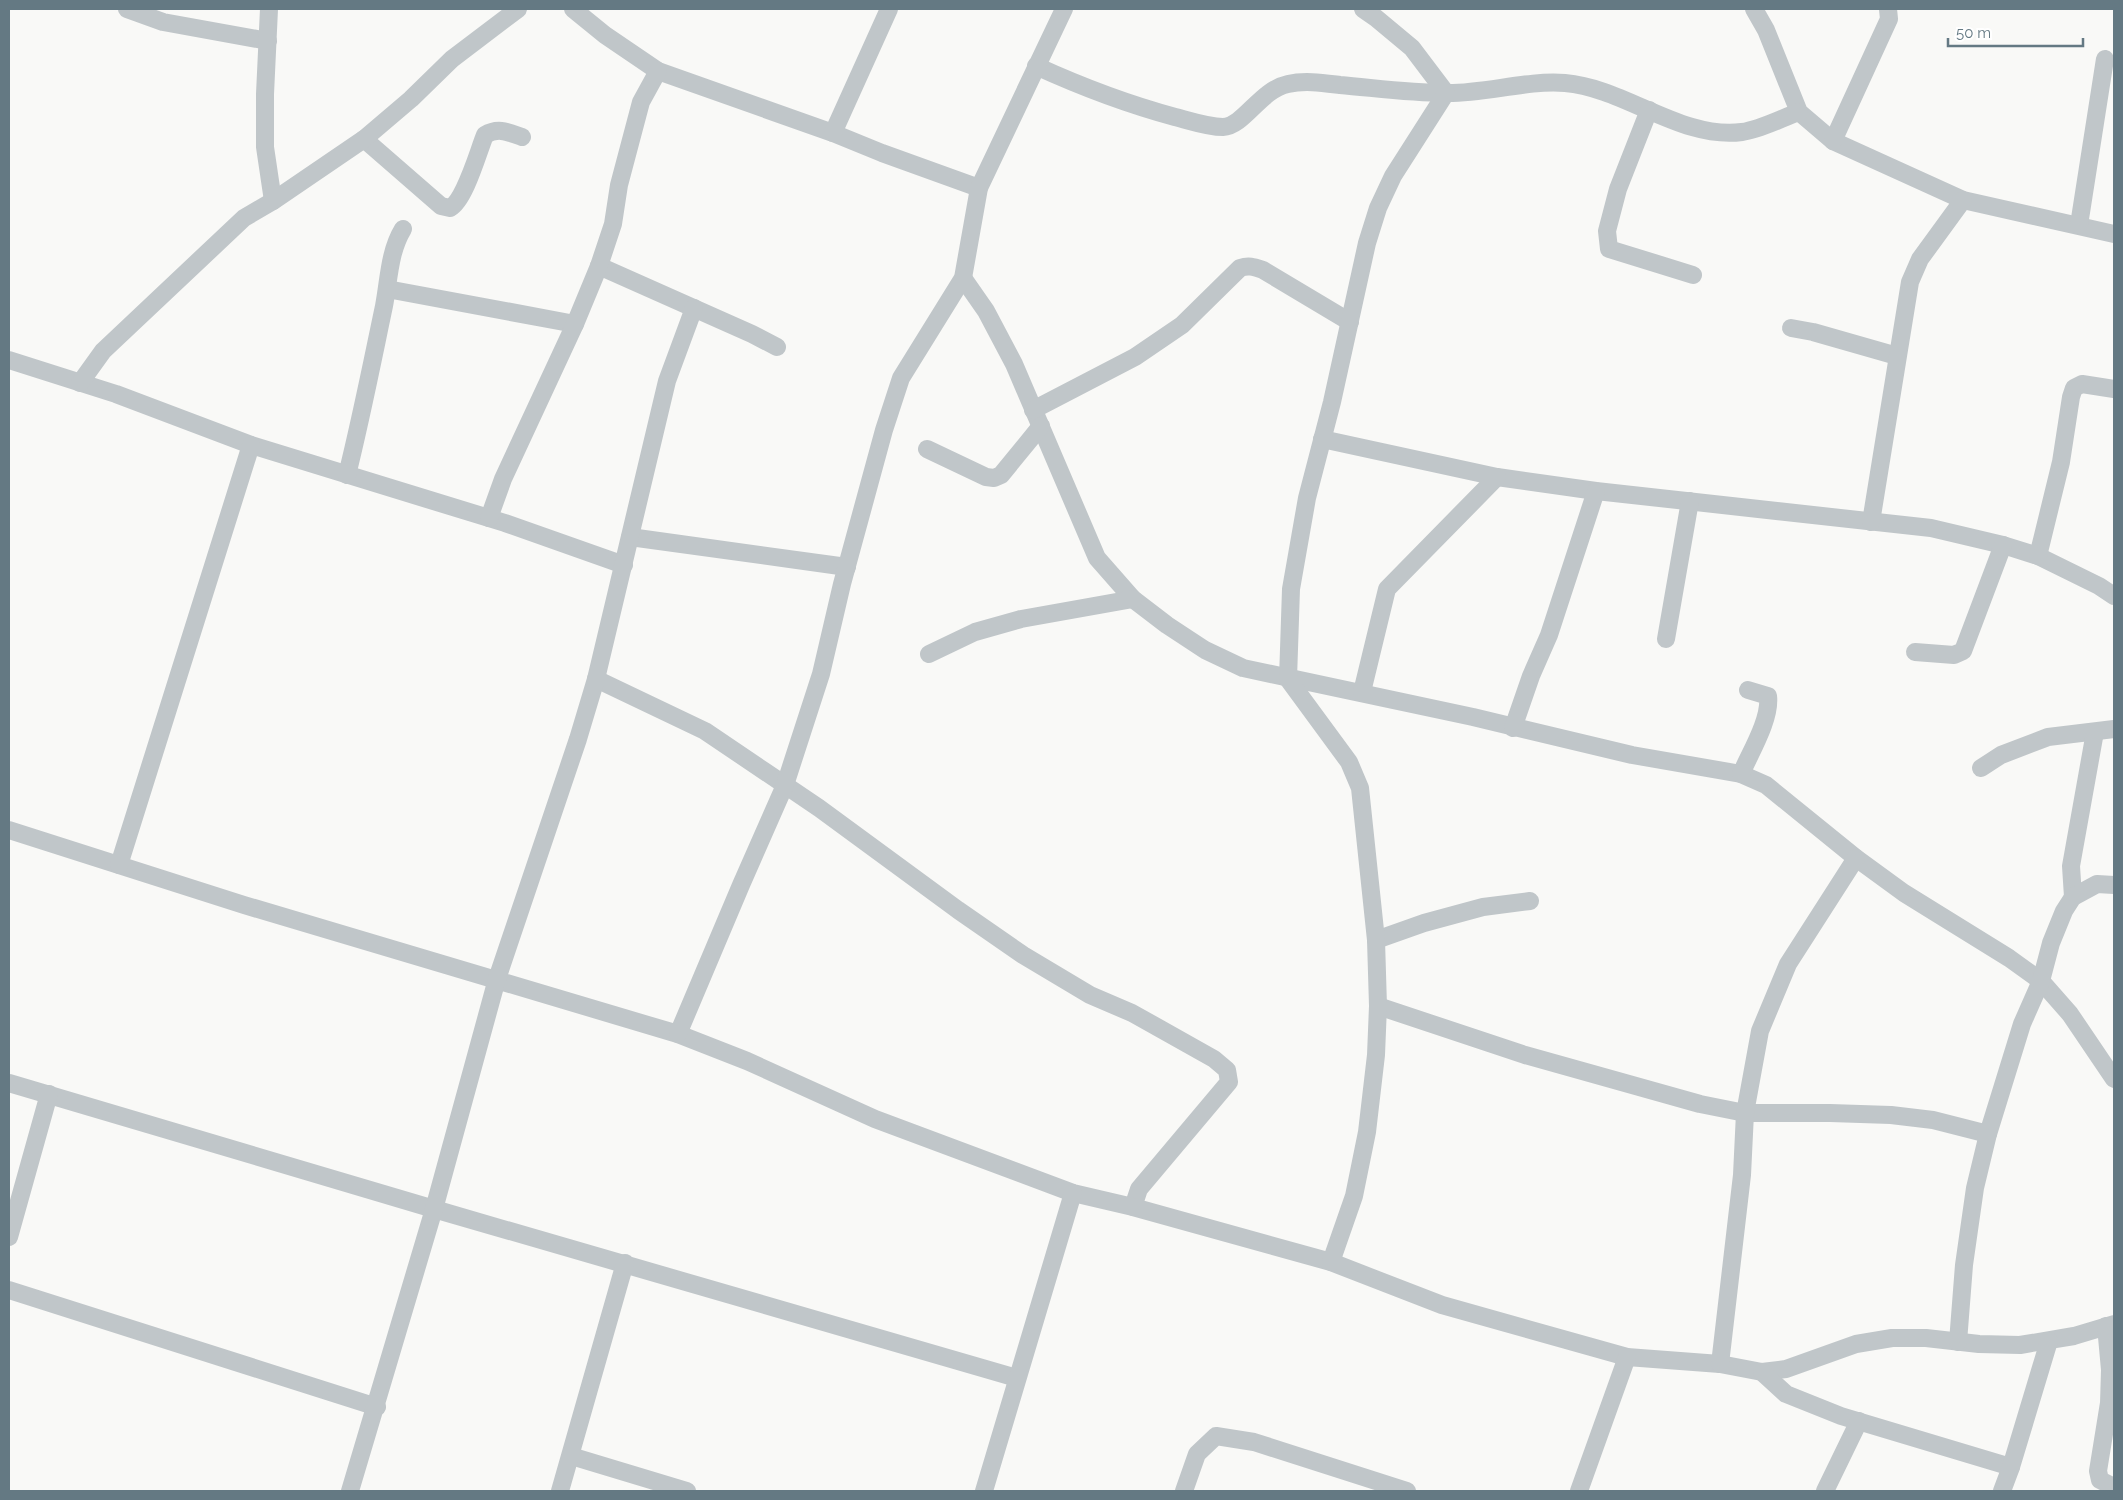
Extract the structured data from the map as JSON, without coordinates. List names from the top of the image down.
{
  "scale_bar": "50 m"
}
